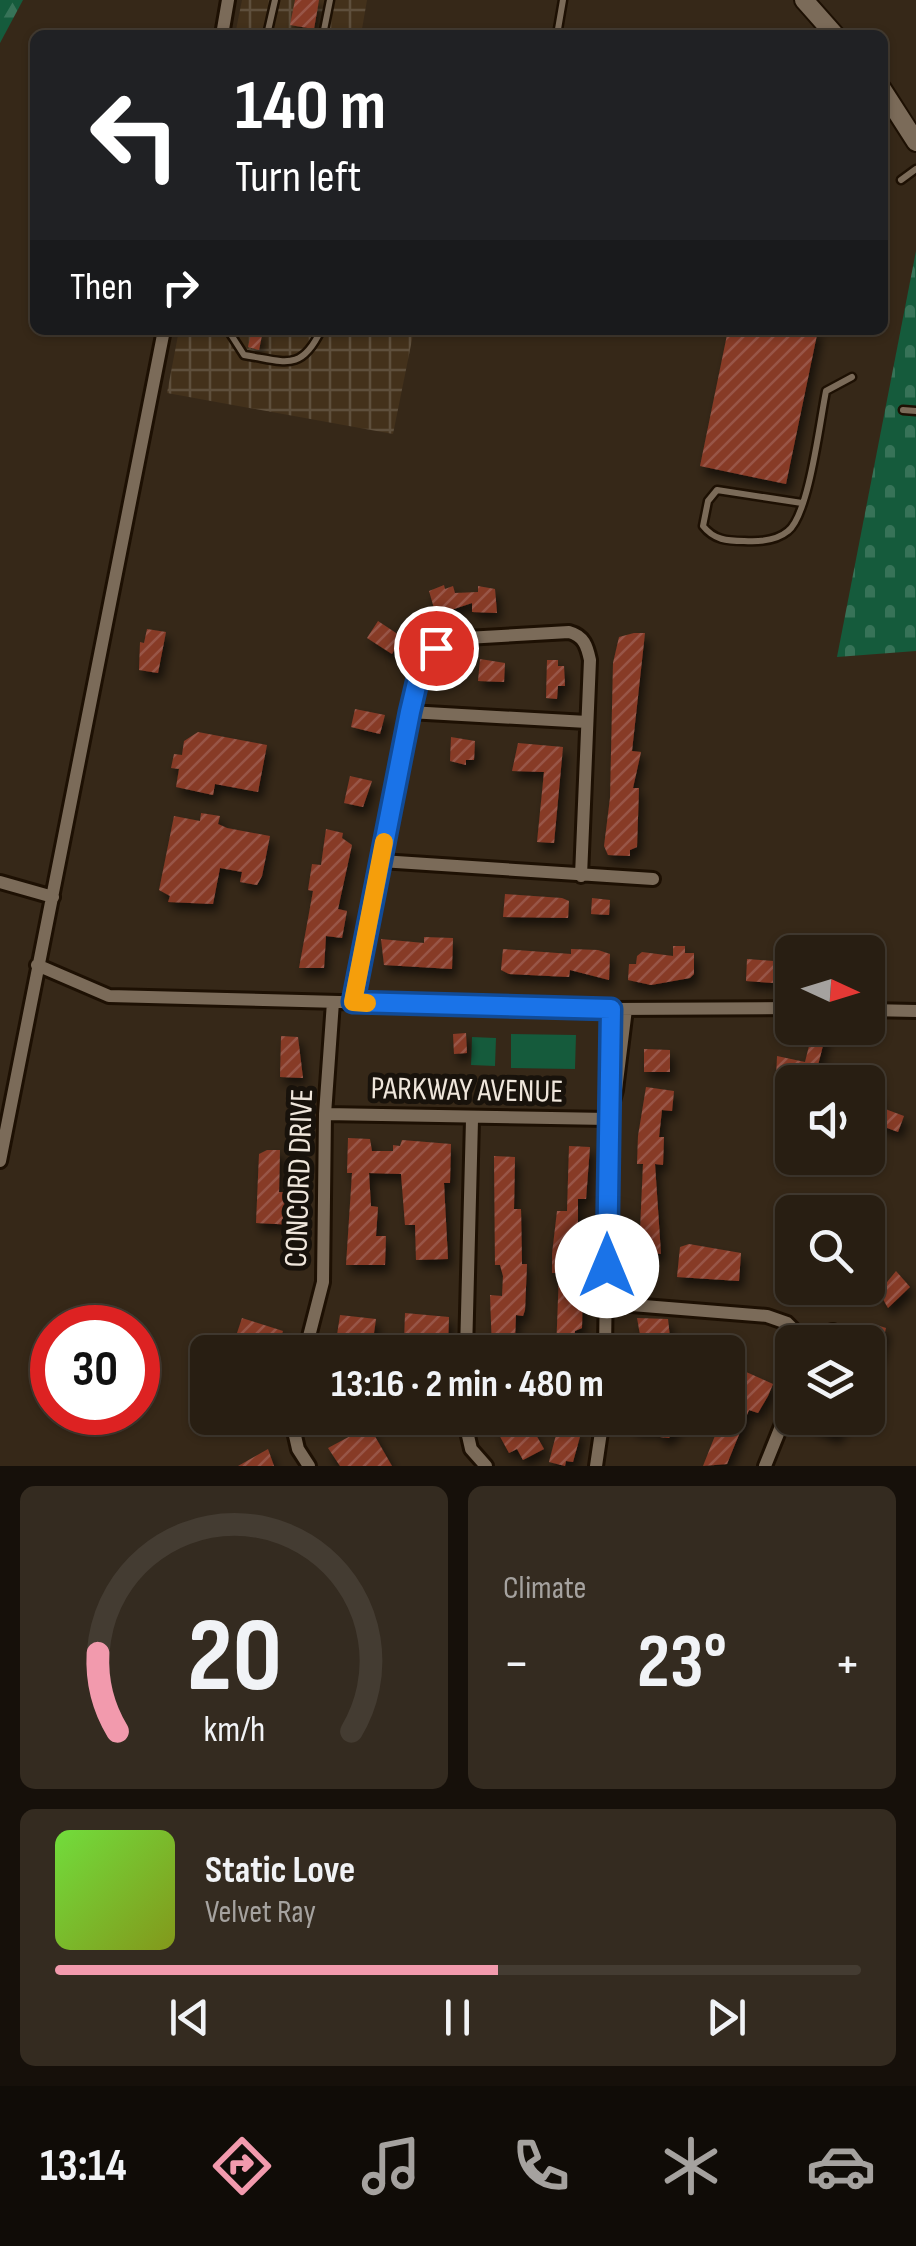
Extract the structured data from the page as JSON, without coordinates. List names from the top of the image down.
{
  "streets": {
    "street": ["PARKWAY AVENUE", "CONCORD DRIVE"]
  },
  "crossings": [
    ["PARKWAY AVENUE", "CONCORD DRIVE"]
  ],
  "north": "right",
  "page": {
    "turn": ["140 m", "Turn left"],
    "then": "Then",
    "limit": "30",
    "trip": "13:16 · 2 min · 480 m",
    "tile": "Climate",
    "heat": ["−", "23°", "+"],
    "song": ["Static Love", "Velvet Ray"],
    "tabs": "13:14",
    "gauge": ["20", "km/h"]
  }
}
